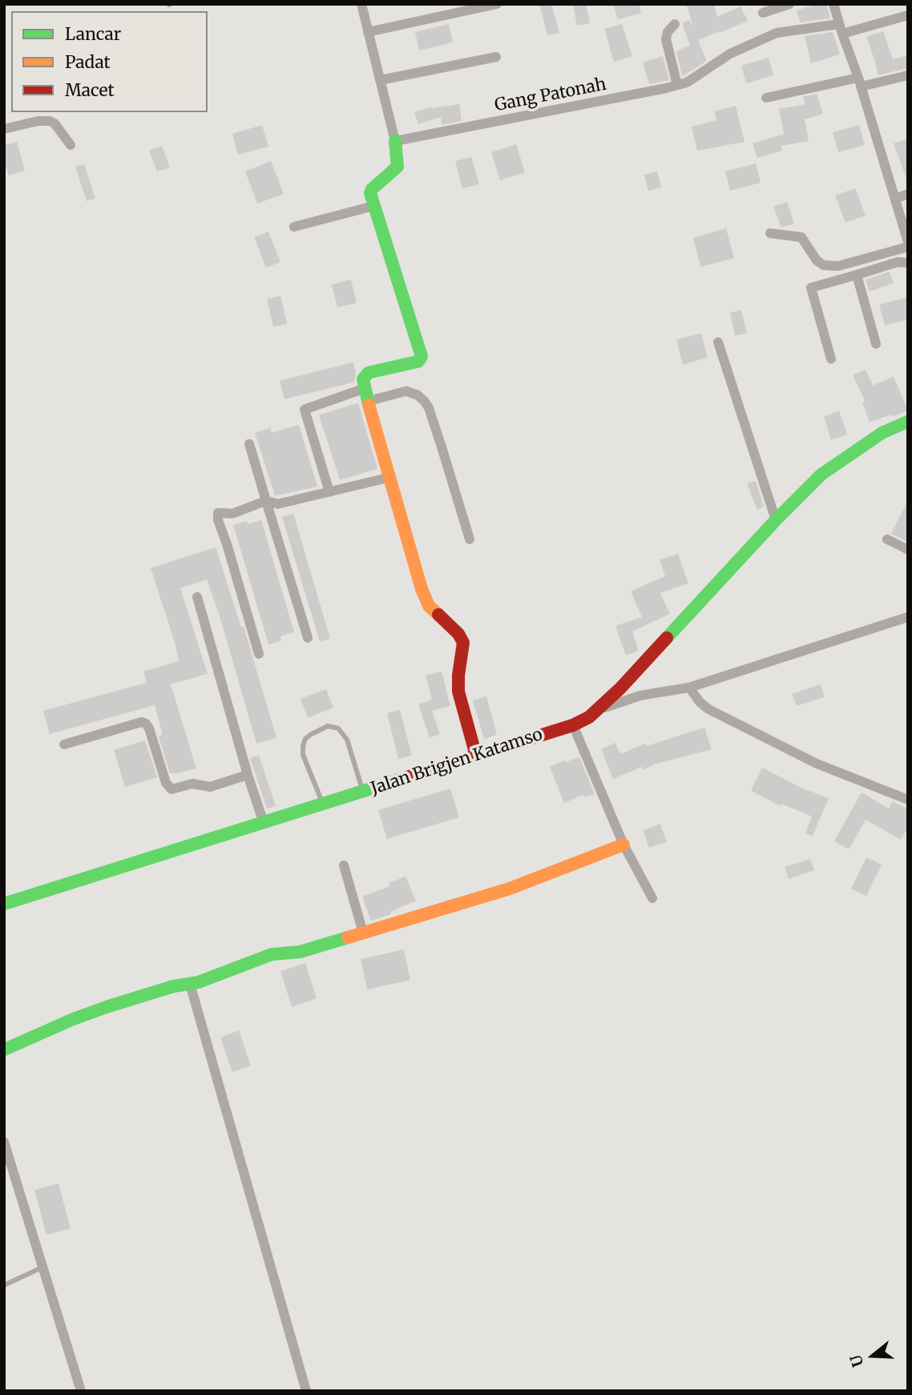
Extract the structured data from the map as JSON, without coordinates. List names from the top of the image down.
{
  "streets": {
    "street": ["Gang Patonah", "Jalan Brigjen Katamso"]
  },
  "legend": ["Lancar", "Padat", "Macet"],
  "north": "left"
}
